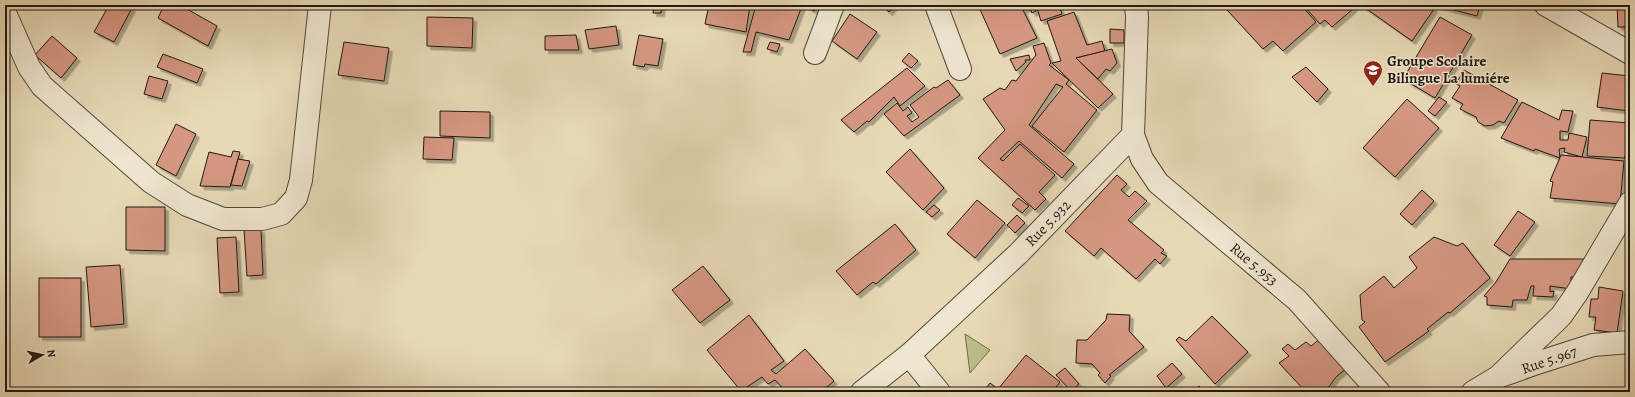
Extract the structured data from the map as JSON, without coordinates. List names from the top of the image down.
{
  "streets": {
    "street": ["Rue 5.932", "Rue 5.953", "Rue 5.967"]
  },
  "crossings": [
    ["Rue 5.932", "Rue 5.953"]
  ],
  "places": {
    "school or university": ["Groupe Scolaire Bilingue La lumiére"]
  },
  "north": "right"
}
